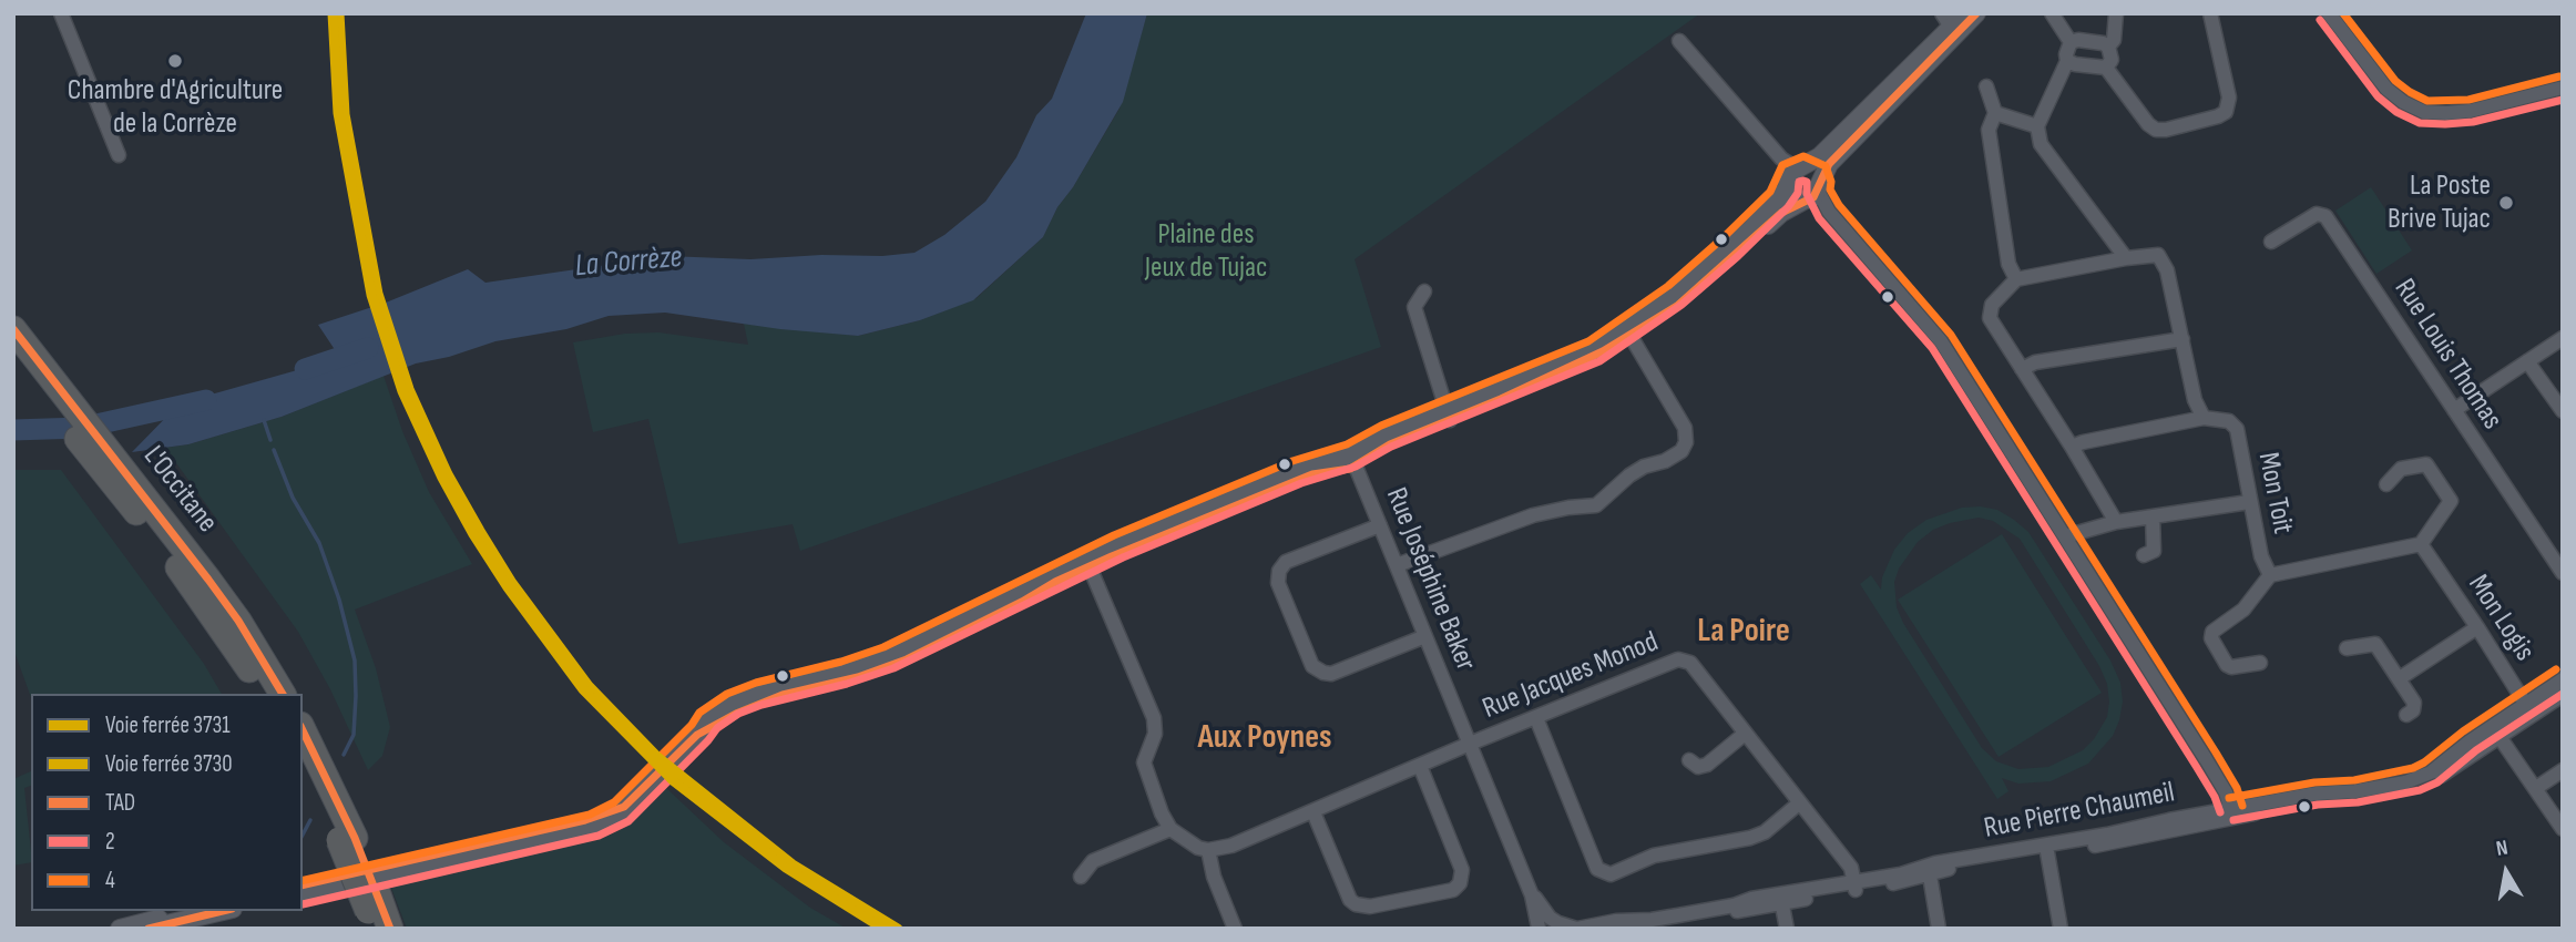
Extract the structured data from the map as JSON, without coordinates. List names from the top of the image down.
{
  "streets": {
    "highway": ["L'Occitane"],
    "street": [
      "Rue Louis Thomas",
      "Mon Toit",
      "Rue Joséphine Baker",
      "Mon Logis",
      "Rue Jacques Monod",
      "Rue Pierre Chaumeil"
    ]
  },
  "crossings": [
    ["Mon Toit", "Mon Logis"],
    ["Rue Joséphine Baker", "Rue Jacques Monod"],
    ["Rue Joséphine Baker", "Rue Pierre Chaumeil"],
    ["Mon Logis", "Rue Pierre Chaumeil"],
    ["Rue Jacques Monod", "Rue Pierre Chaumeil"]
  ],
  "districts": ["La Poire", "Aux Poynes"],
  "water": ["La Corrèze"],
  "parks": ["Plaine des Jeux de Tujac"],
  "places": ["Chambre d'Agriculture de la Corrèze", "La Poste Brive Tujac"],
  "lines": [
    "rail line 3731",
    "rail line 3730",
    "transit line TAD",
    "transit line 4",
    "transit line 2"
  ],
  "legend": [
    "Voie ferrée 3731",
    "Voie ferrée 3730",
    "TAD",
    "2",
    "4"
  ],
  "north": "top"
}
